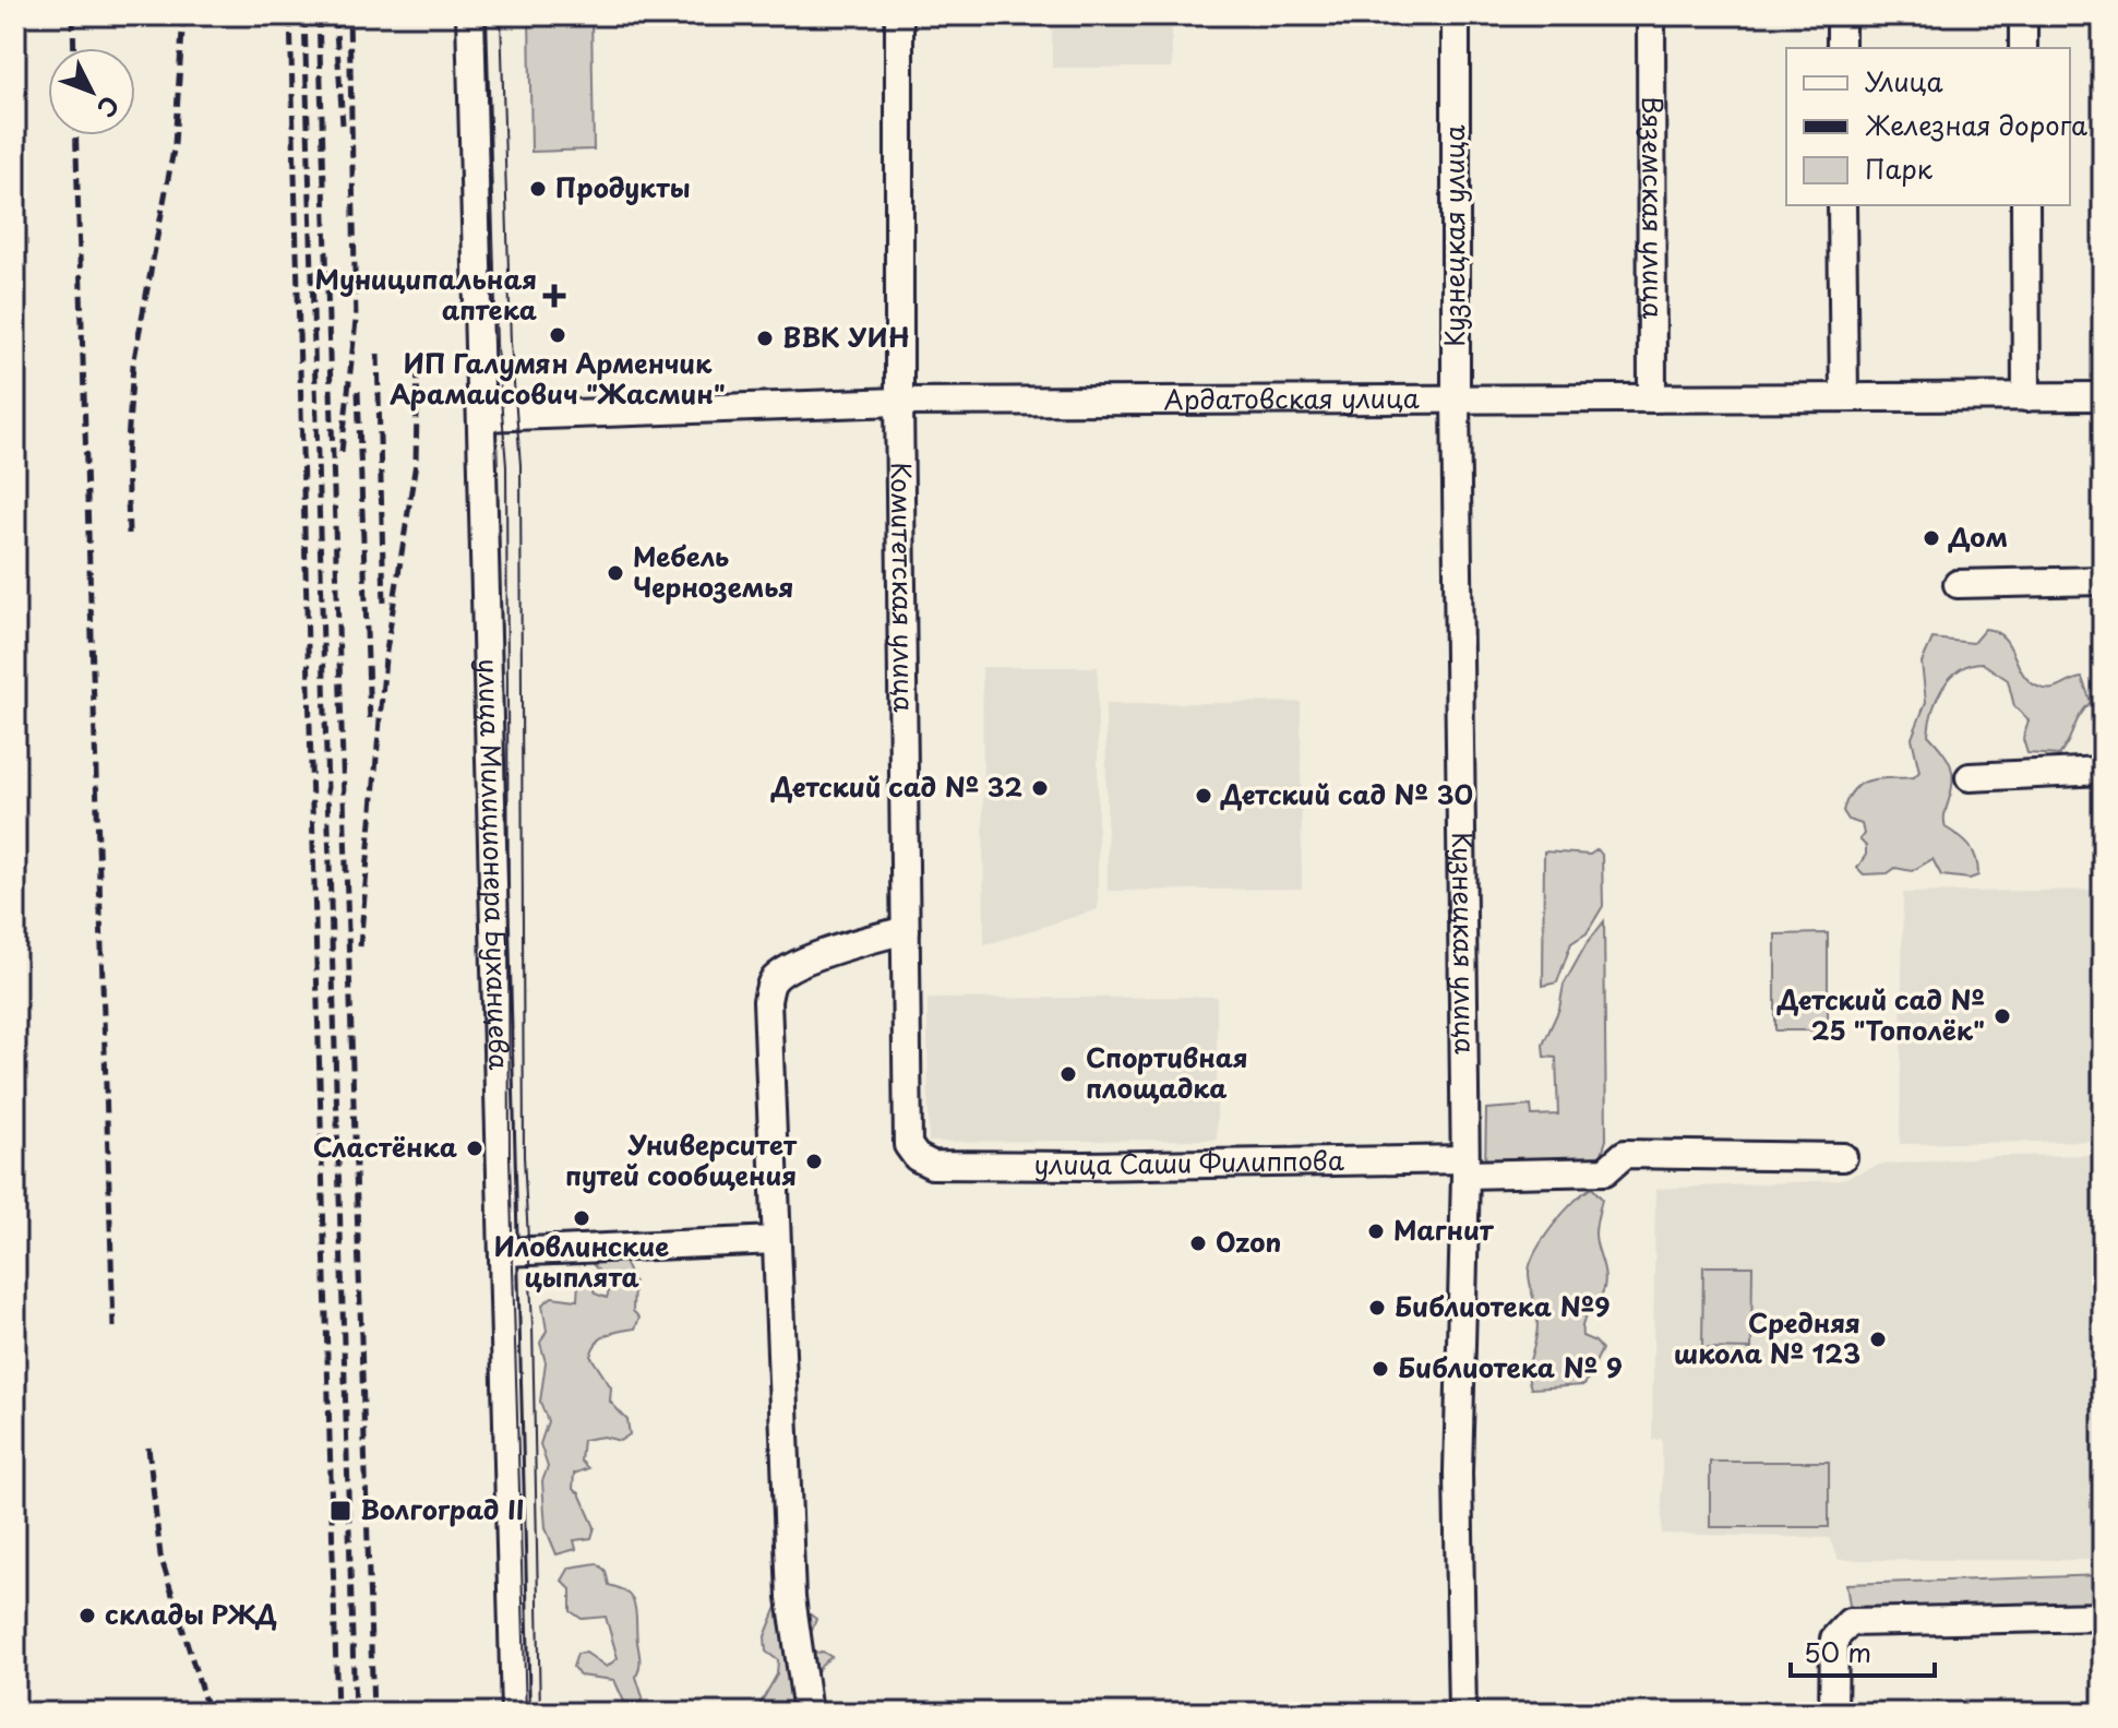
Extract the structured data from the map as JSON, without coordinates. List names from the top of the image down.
{
  "streets": {
    "street": [
      "Вяземская улица",
      "Кузнецкая улица",
      "Ардатовская улица",
      "Комитетская улица",
      "улица Милиционера Буханцева",
      "улица Саши Филиппова"
    ]
  },
  "crossings": [
    ["Вяземская улица", "Ардатовская улица"],
    ["Кузнецкая улица", "Ардатовская улица"],
    ["Кузнецкая улица", "улица Саши Филиппова"],
    ["Ардатовская улица", "Комитетская улица"],
    ["Ардатовская улица", "улица Милиционера Буханцева"],
    ["Комитетская улица", "улица Саши Филиппова"]
  ],
  "places": {
    "other": [
      "Продукты",
      "ИП Галумян Арменчик Арамаисович \"Жасмин\"",
      "ВВК УИН",
      "Дом",
      "Мебель Черноземья",
      "Детский сад № 32",
      "Детский сад № 30",
      "Детский сад № 25 \"Тополёк\"",
      "Спортивная площадка",
      "Сластёнка",
      "Университет путей сообщения",
      "Иловлинские цыплята",
      "Магнит",
      "Ozon",
      "Библиотека №9",
      "Средняя школа № 123",
      "Библиотека № 9",
      "склады РЖД"
    ],
    "health": ["Муниципальная аптека"],
    "transit": ["Волгоград II"]
  },
  "legend": ["Улица", "Железная дорога", "Парк"],
  "scale_bar": "50 m",
  "north": "bottom right"
}
